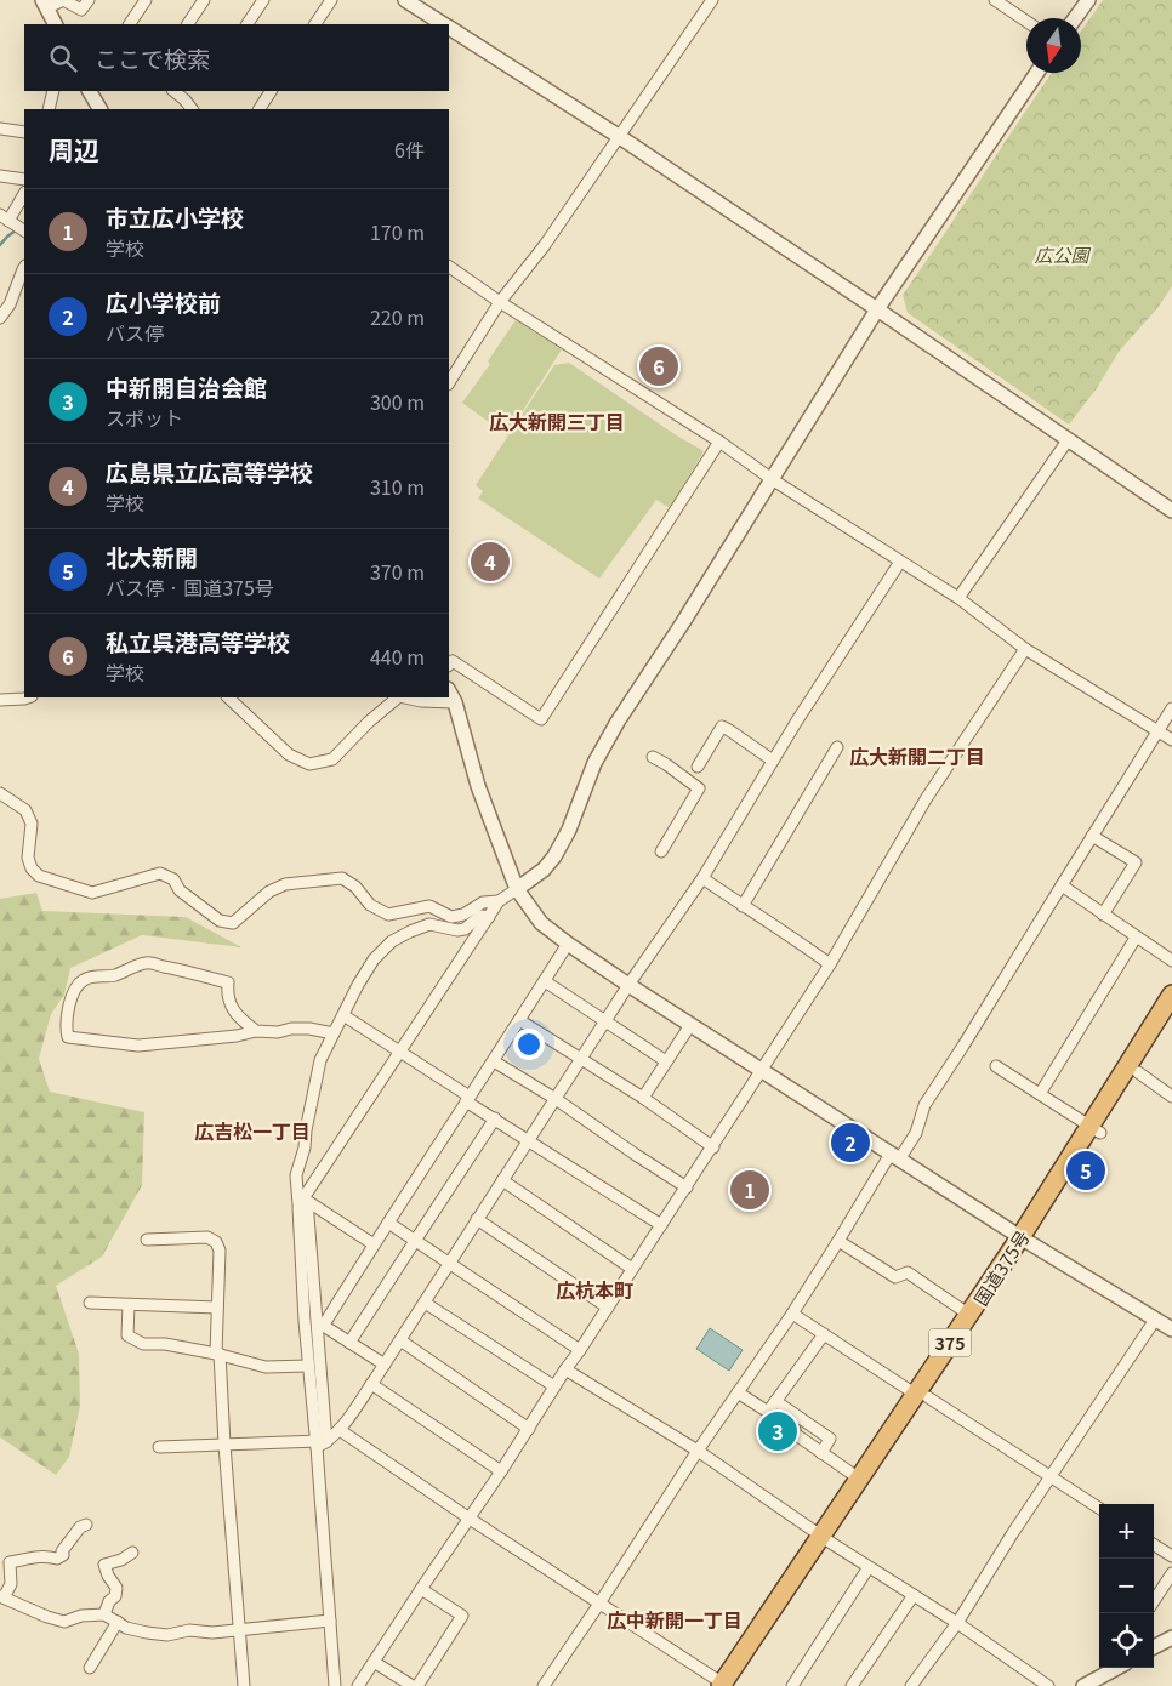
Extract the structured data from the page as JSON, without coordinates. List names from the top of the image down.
{
  "streets": {
    "highway": ["国道375号", "375"]
  },
  "districts": [
    "広大新開三丁目",
    "広大新開二丁目",
    "広吉松一丁目",
    "広杭本町",
    "広中新開一丁目"
  ],
  "parks": ["広公園"],
  "north": "bottom",
  "page": {
    "search": "ここで検索",
    "heading": ["周辺", "6件"],
    "list": [
      {
        "mark": "1",
        "name": "市立広小学校",
        "note": "学校",
        "value": "170 m"
      },
      {
        "mark": "2",
        "name": "広小学校前",
        "note": "バス停",
        "value": "220 m"
      },
      {
        "mark": "3",
        "name": "中新開自治会館",
        "note": "スポット",
        "value": "300 m"
      },
      {
        "mark": "4",
        "name": "広島県立広高等学校",
        "note": "学校",
        "value": "310 m"
      },
      {
        "mark": "5",
        "name": "北大新開",
        "note": "バス停 · 国道375号",
        "value": "370 m"
      },
      {
        "mark": "6",
        "name": "私立呉港高等学校",
        "note": "学校",
        "value": "440 m"
      }
    ],
    "pins": [
      "6",
      "4",
      "2",
      "5",
      "1",
      "3"
    ],
    "map_buttons": ["+", "−"]
  }
}
